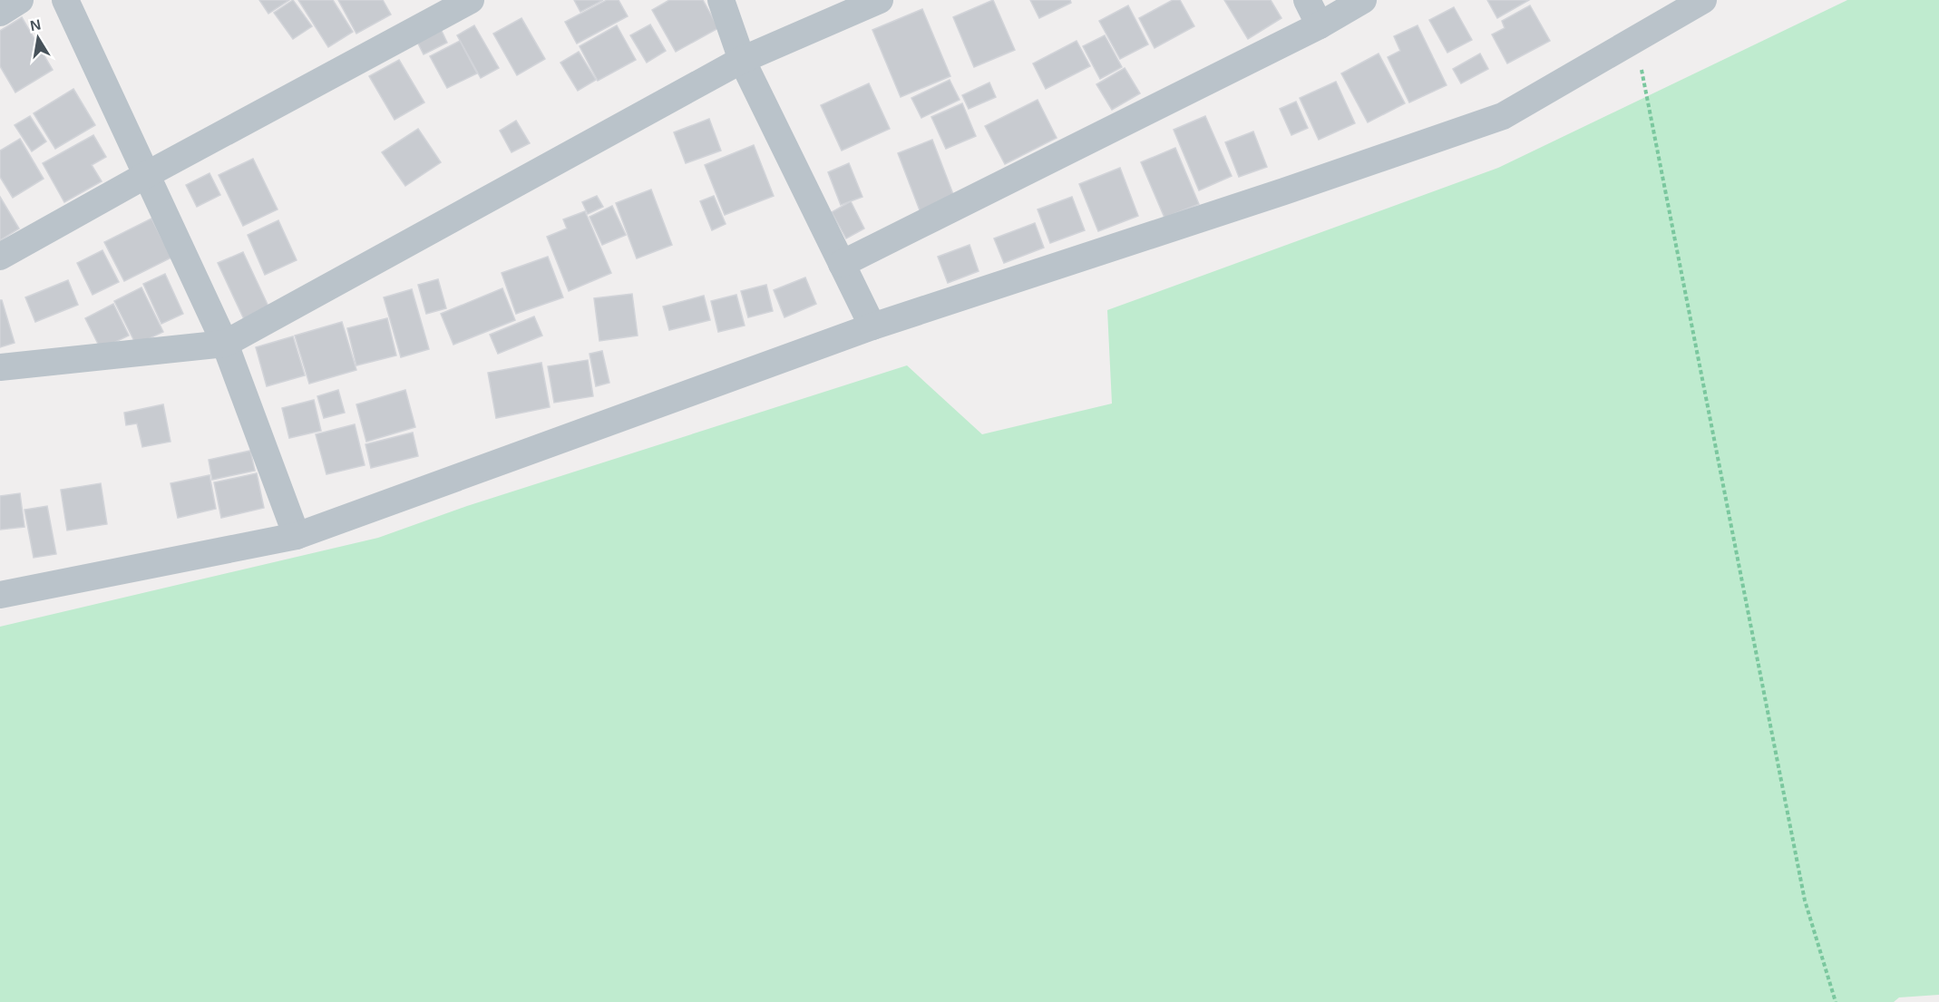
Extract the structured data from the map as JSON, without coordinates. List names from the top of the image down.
{
  "north": "top"
}
